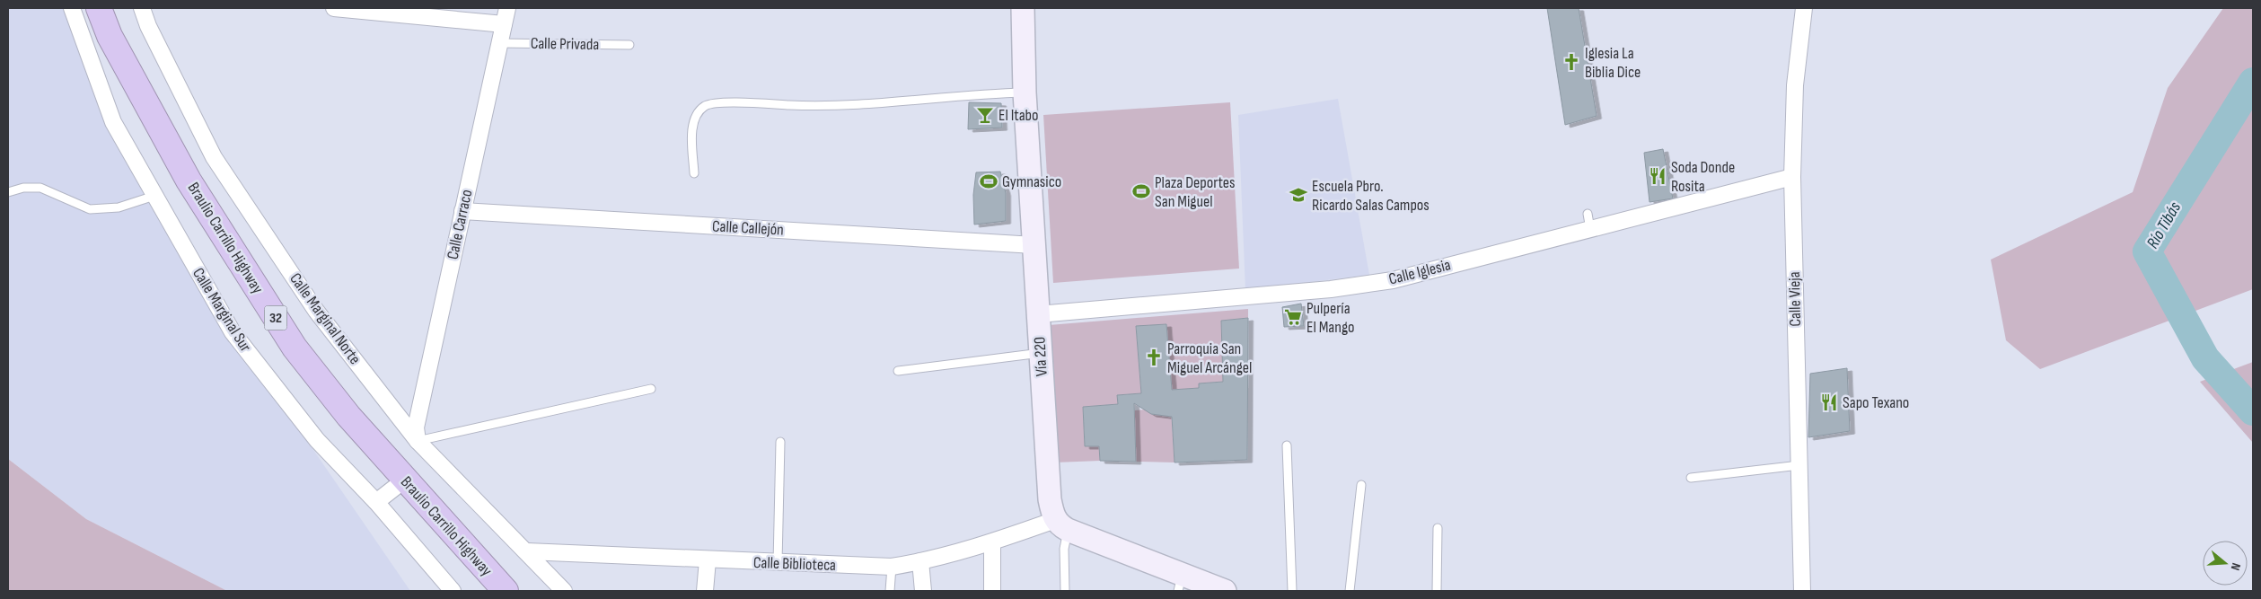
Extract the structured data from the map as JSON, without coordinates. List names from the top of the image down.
{
  "streets": {
    "highway": ["Braulio Carrillo Highway", "32"],
    "main road": ["Vía 220"],
    "street": [
      "Calle Carraco",
      "Calle Callejón",
      "Calle Iglesia",
      "Calle Vieja",
      "Calle Marginal Sur",
      "Calle Marginal Norte",
      "Calle Biblioteca"
    ],
    "lane": ["Calle Privada"]
  },
  "crossings": [
    ["Calle Privada", "Calle Carraco"],
    ["Calle Carraco", "Calle Callejón"],
    ["Calle Carraco", "Calle Marginal Norte"],
    ["Calle Callejón", "Vía 220"],
    ["Calle Iglesia", "Calle Vieja"],
    ["Calle Iglesia", "Vía 220"],
    ["Calle Marginal Norte", "Calle Biblioteca"],
    ["Vía 220", "Calle Biblioteca"]
  ],
  "water": ["Río Tibás"],
  "places": {
    "church": ["Iglesia La Biblia Dice", "Parroquia San Miguel Arcángel"],
    "bar": ["El Itabo"],
    "restaurant": ["Soda Donde Rosita", "Sapo Texano"],
    "sports": ["Gymnasico", "Plaza Deportes San Miguel"],
    "school or university": ["Escuela Pbro. Ricardo Salas Campos"],
    "supermarket": ["Pulpería El Mango"]
  },
  "north": "right"
}
